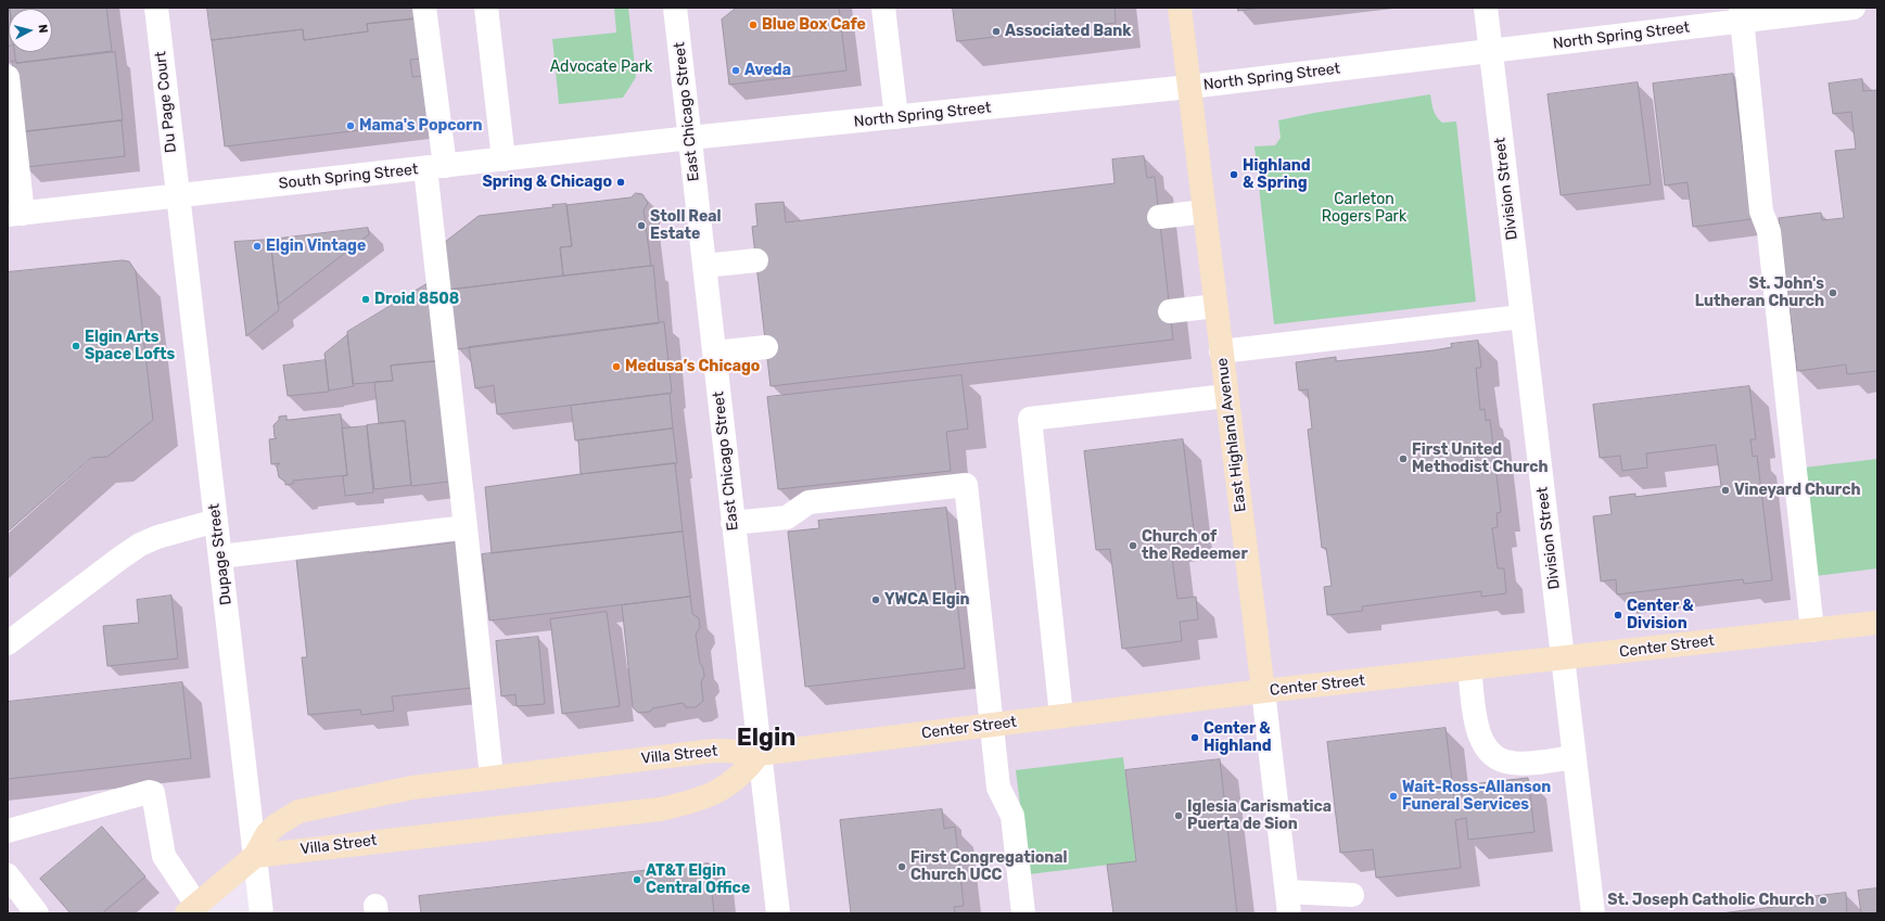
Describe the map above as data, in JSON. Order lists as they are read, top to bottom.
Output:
{
  "streets": {
    "main road": ["East Highland Avenue", "Center Street", "Villa Street"],
    "street": [
      "North Spring Street",
      "Du Page Court",
      "East Chicago Street",
      "South Spring Street",
      "Division Street",
      "Dupage Street"
    ]
  },
  "crossings": [
    ["North Spring Street", "East Chicago Street"],
    ["North Spring Street", "South Spring Street"],
    ["North Spring Street", "Division Street"],
    ["North Spring Street", "East Highland Avenue"],
    ["Du Page Court", "South Spring Street"],
    ["Du Page Court", "Dupage Street"],
    ["East Chicago Street", "South Spring Street"],
    ["East Chicago Street", "Center Street"],
    ["East Chicago Street", "Villa Street"],
    ["South Spring Street", "Dupage Street"],
    ["Division Street", "Center Street"],
    ["East Highland Avenue", "Center Street"],
    ["Dupage Street", "Villa Street"],
    ["Center Street", "Villa Street"]
  ],
  "districts": ["Elgin"],
  "parks": ["Advocate Park", "Carleton Rogers Park"],
  "places": [
    "Blue Box Cafe",
    "Associated Bank",
    "Aveda",
    "Mama's Popcorn",
    "Highland & Spring",
    "Spring & Chicago",
    "Stoll Real Estate",
    "Elgin Vintage",
    "St. John's Lutheran Church",
    "Droid 8508",
    "Elgin Arts Space Lofts",
    "Medusa’s Chicago",
    "First United Methodist Church",
    "Vineyard Church",
    "Church of the Redeemer",
    "YWCA Elgin",
    "Center & Division",
    "Center & Highland",
    "Wait-Ross-Allanson Funeral Services",
    "Iglesia Carismatica Puerta de Sion",
    "First Congregational Church UCC",
    "AT&T Elgin Central Office",
    "St. Joseph Catholic Church"
  ],
  "north": "right"
}
